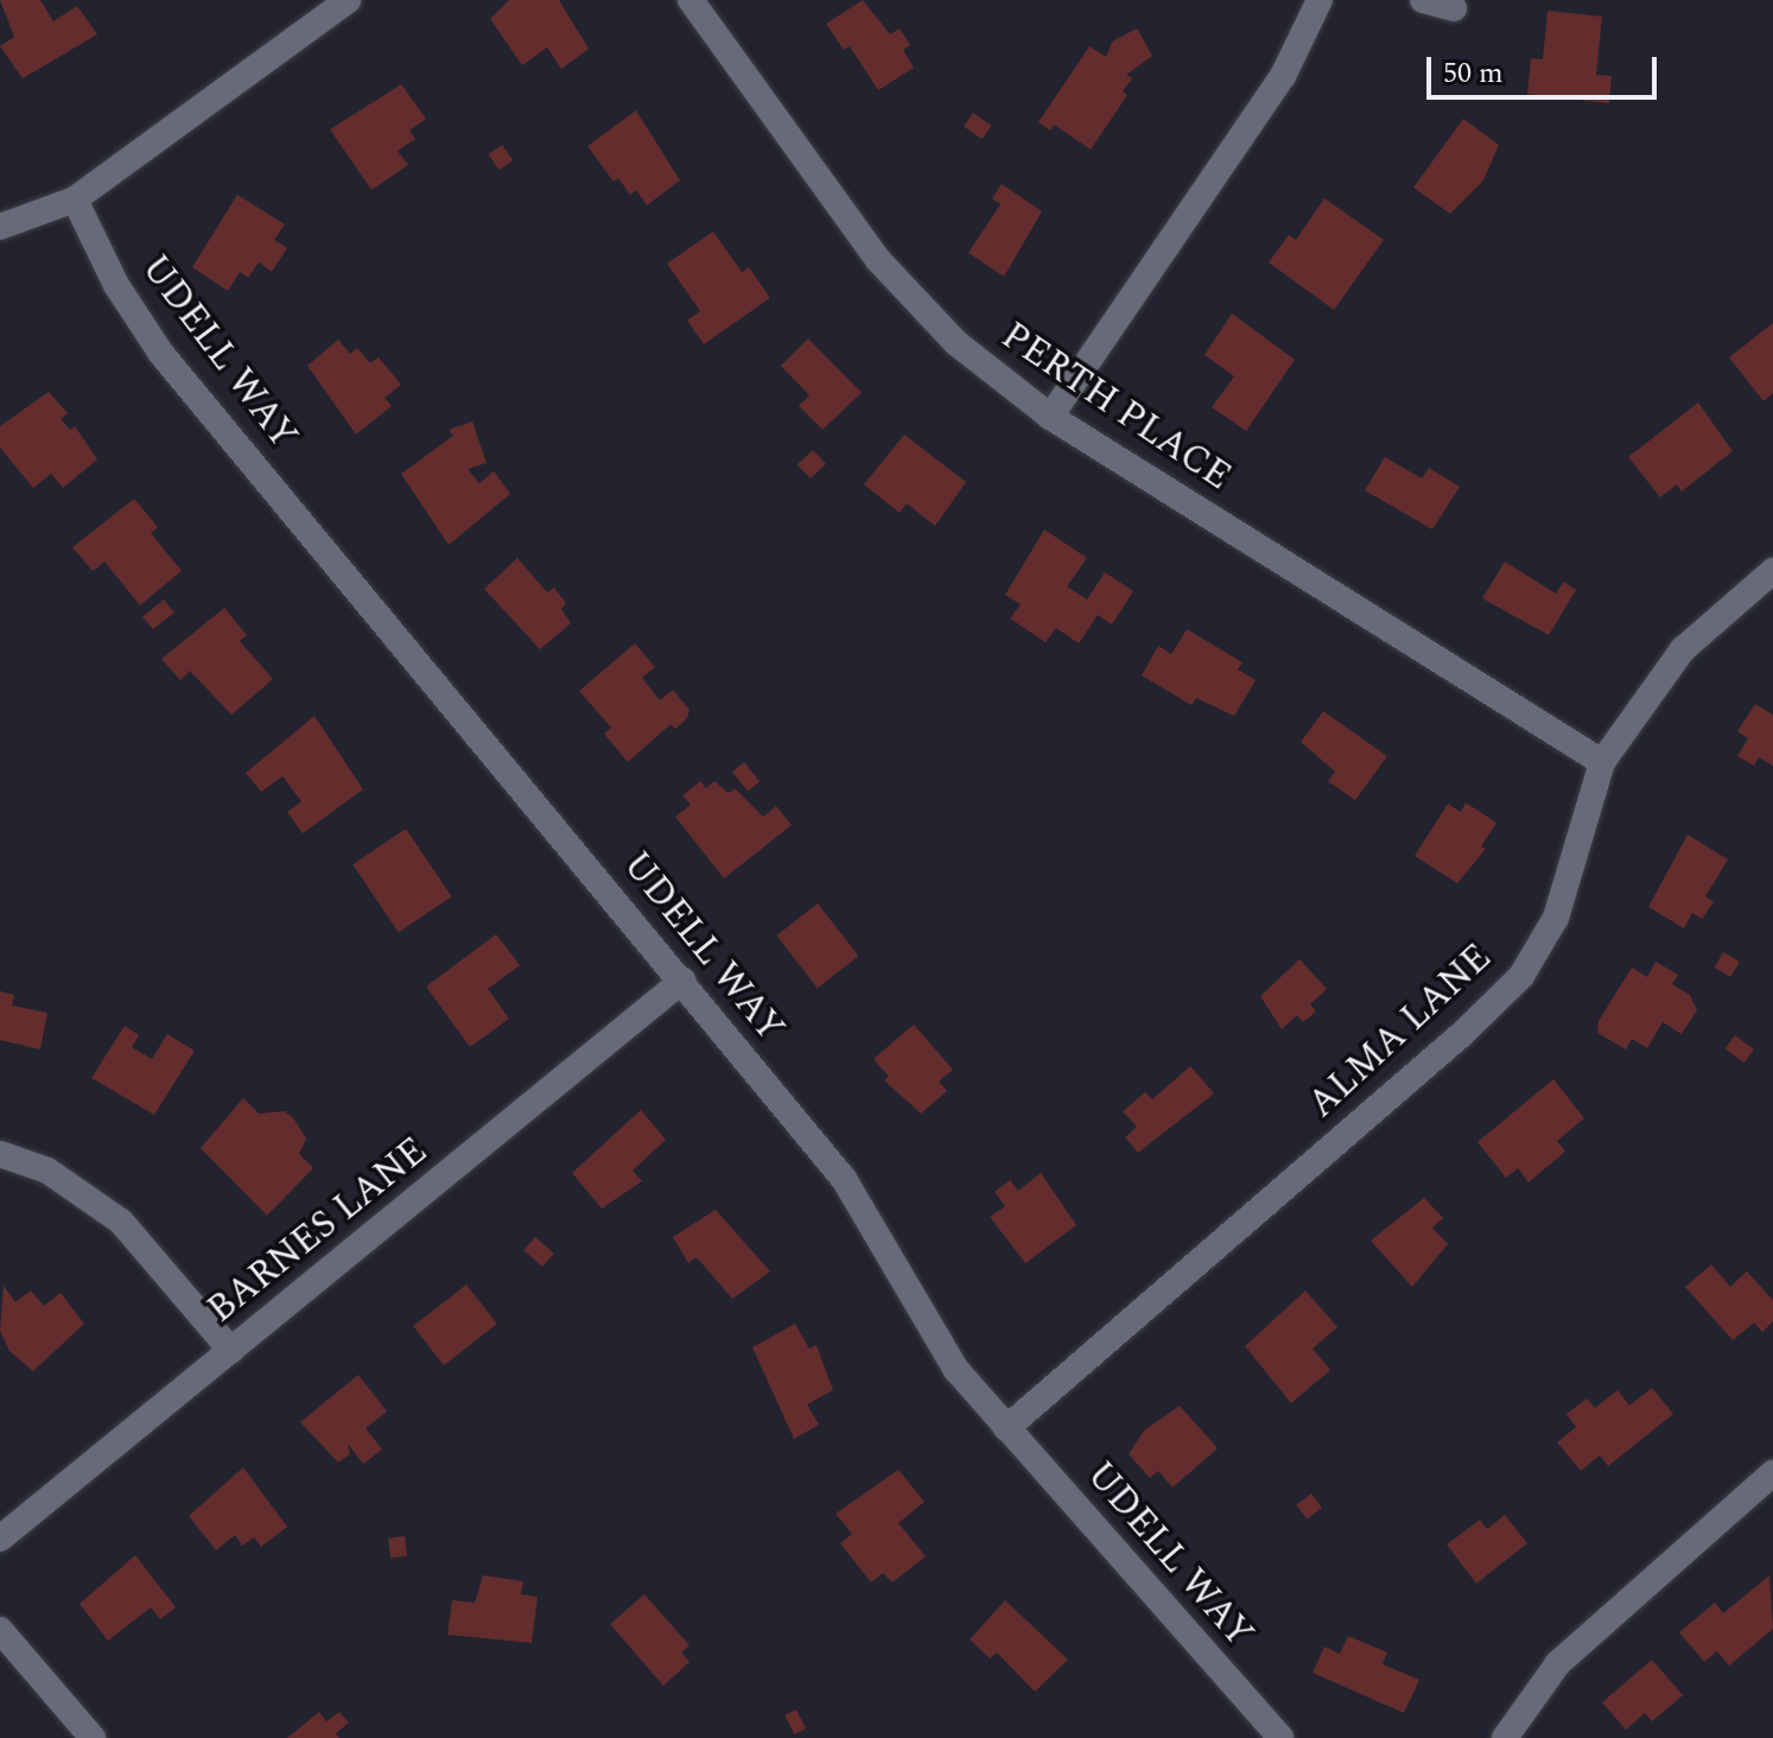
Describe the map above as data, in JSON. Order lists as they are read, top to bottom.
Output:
{
  "streets": {
    "street": [
      "UDELL WAY",
      "PERTH PLACE",
      "ALMA LANE",
      "BARNES LANE"
    ]
  },
  "crossings": [
    ["UDELL WAY", "ALMA LANE"],
    ["UDELL WAY", "BARNES LANE"],
    ["PERTH PLACE", "ALMA LANE"]
  ],
  "scale_bar": "50 m"
}
